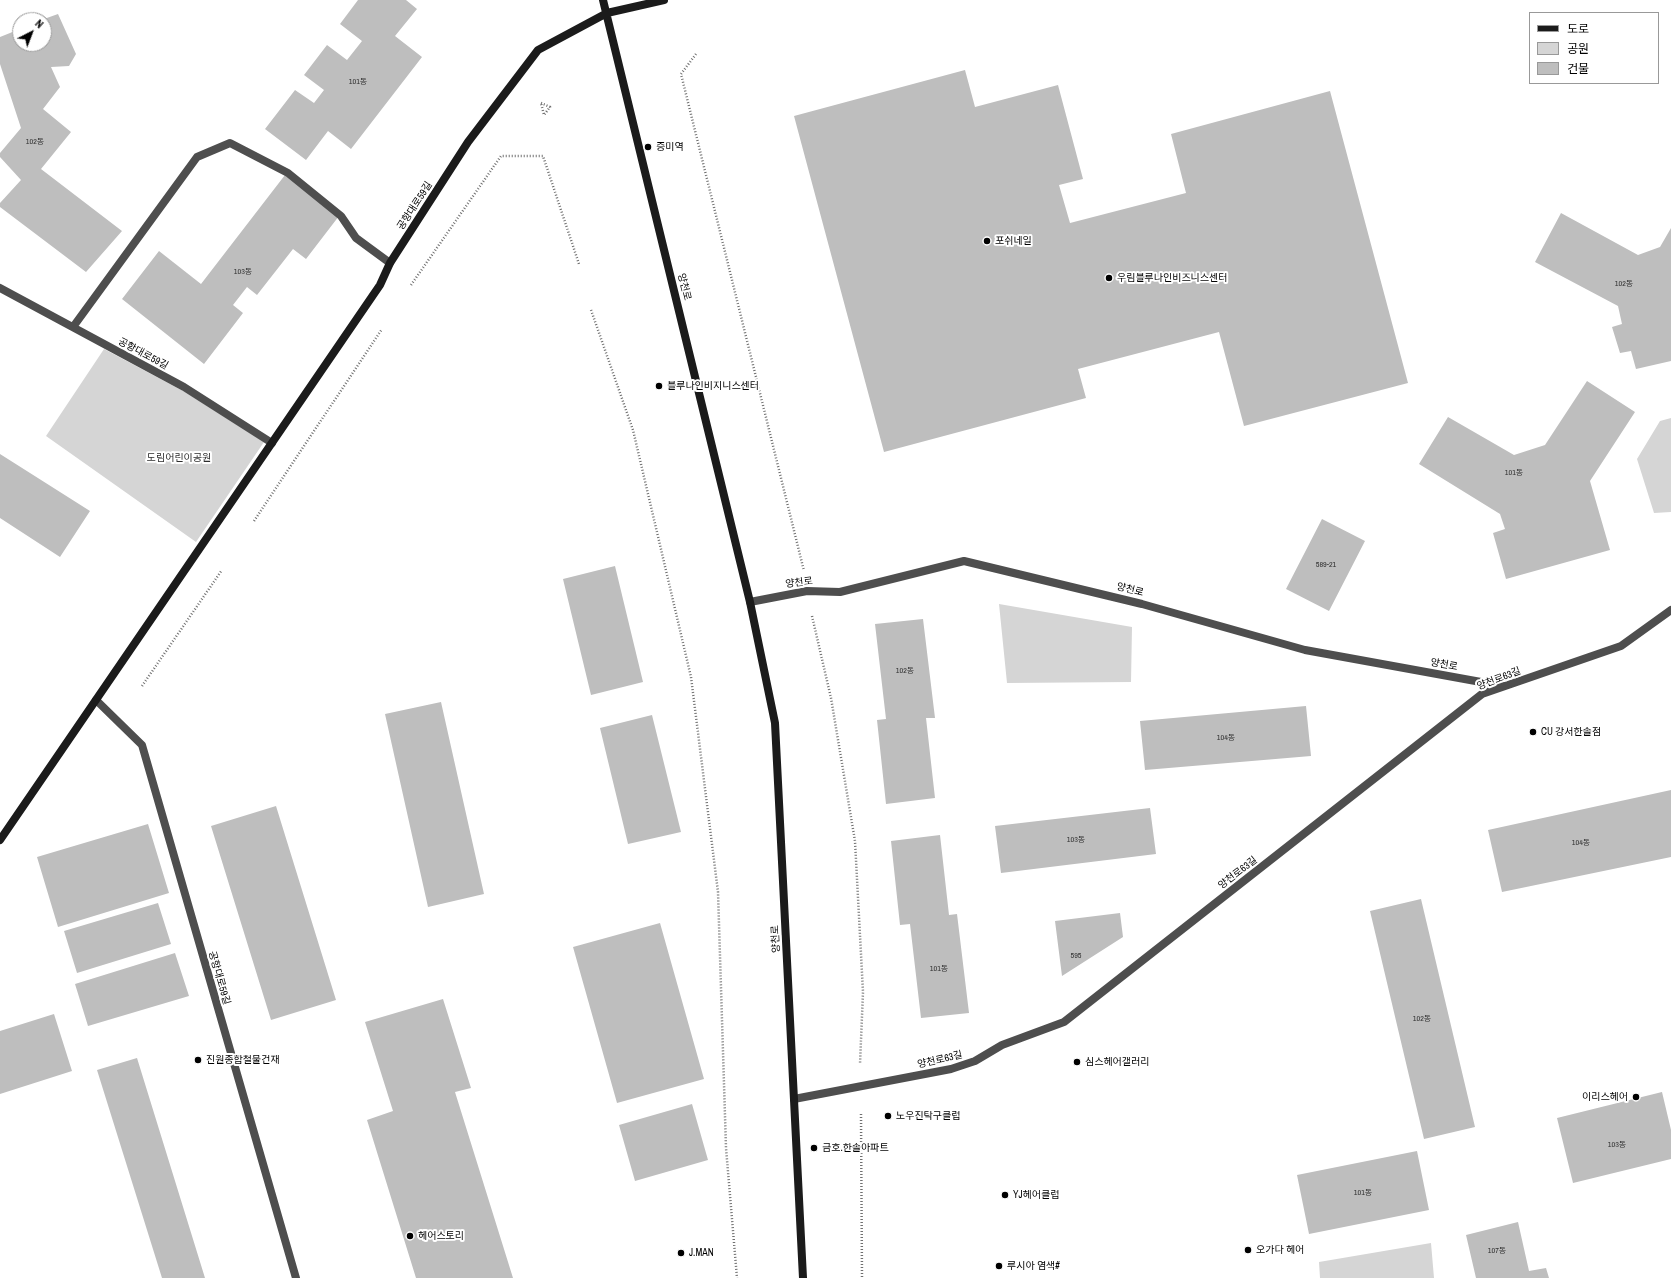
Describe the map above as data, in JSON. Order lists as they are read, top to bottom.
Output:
{
  "streets": {
    "main road": ["공항대로59길", "양천로"],
    "street": ["양천로63길"]
  },
  "crossings": [
    ["공항대로59길", "양천로"],
    ["양천로", "양천로63길"]
  ],
  "parks": ["도림어린이공원"],
  "places": [
    "증미역",
    "포쉬네일",
    "우림블루나인비즈니스센터",
    "블루나인비지니스센터",
    "CU 강서한솔점",
    "진원종합철물건재",
    "심스헤어갤러리",
    "이리스헤어",
    "노우진탁구클럽",
    "금호.한솔아파트",
    "YJ헤어클럽",
    "헤어스토리",
    "오가다 헤어",
    "J.MAN",
    "루시아 염색#"
  ],
  "house_numbers": [
    "101동",
    "102동",
    "103동",
    "102동",
    "101동",
    "589-21",
    "102동",
    "104동",
    "103동",
    "104동",
    "595",
    "101동",
    "102동",
    "103동",
    "101동",
    "107동"
  ],
  "legend": ["도로", "공원", "건물"],
  "north": "top right"
}
